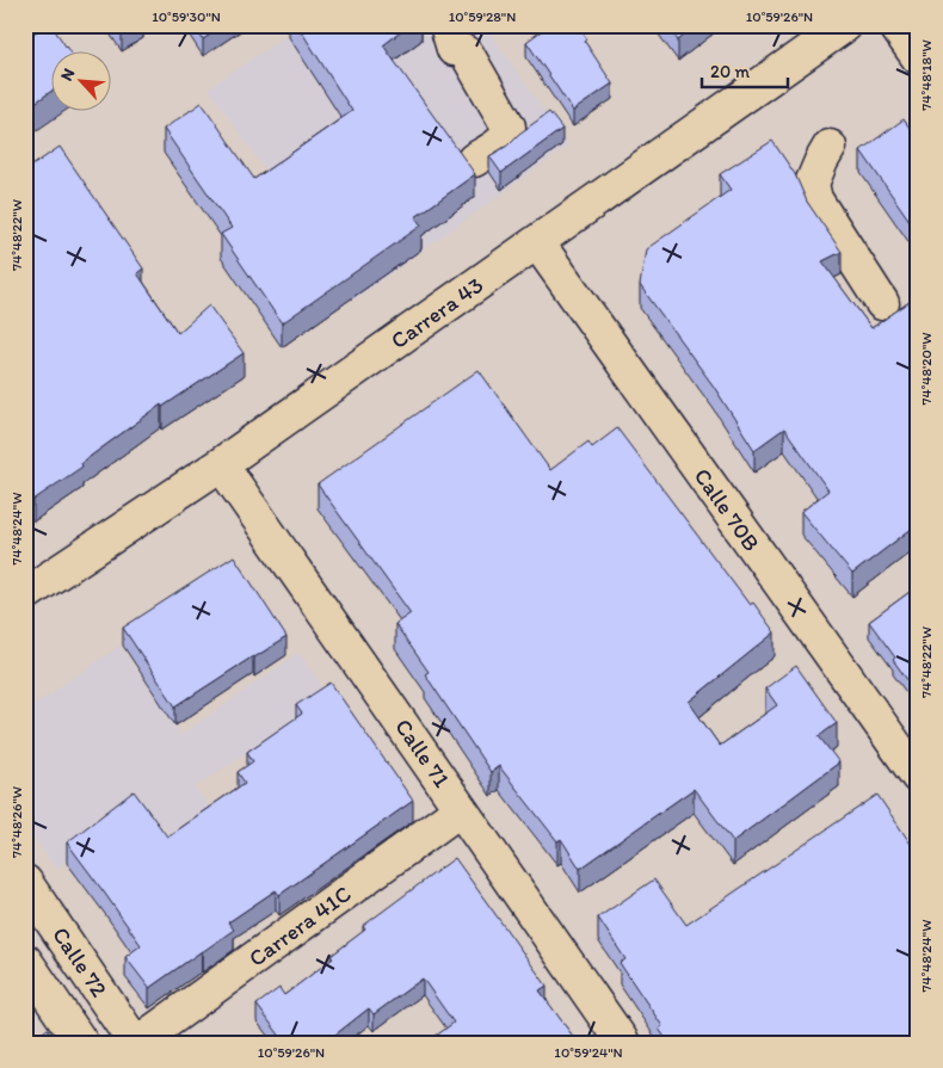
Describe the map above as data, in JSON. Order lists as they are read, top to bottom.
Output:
{
  "streets": {
    "street": [
      "Carrera 43",
      "Calle 70B",
      "Calle 71",
      "Carrera 41C",
      "Calle 72"
    ]
  },
  "crossings": [
    ["Carrera 43", "Calle 70B"],
    ["Carrera 43", "Calle 71"],
    ["Calle 71", "Carrera 41C"],
    ["Carrera 41C", "Calle 72"]
  ],
  "scale_bar": "20 m",
  "north": "top left",
  "coordinates": [
    "10°59'30\"N",
    "10°59'28\"N",
    "10°59'26\"N",
    "74°48'18\"W",
    "74°48'22\"W",
    "74°48'20\"W",
    "74°48'24\"W",
    "74°48'26\"W",
    "10°59'24\"N"
  ]
}
